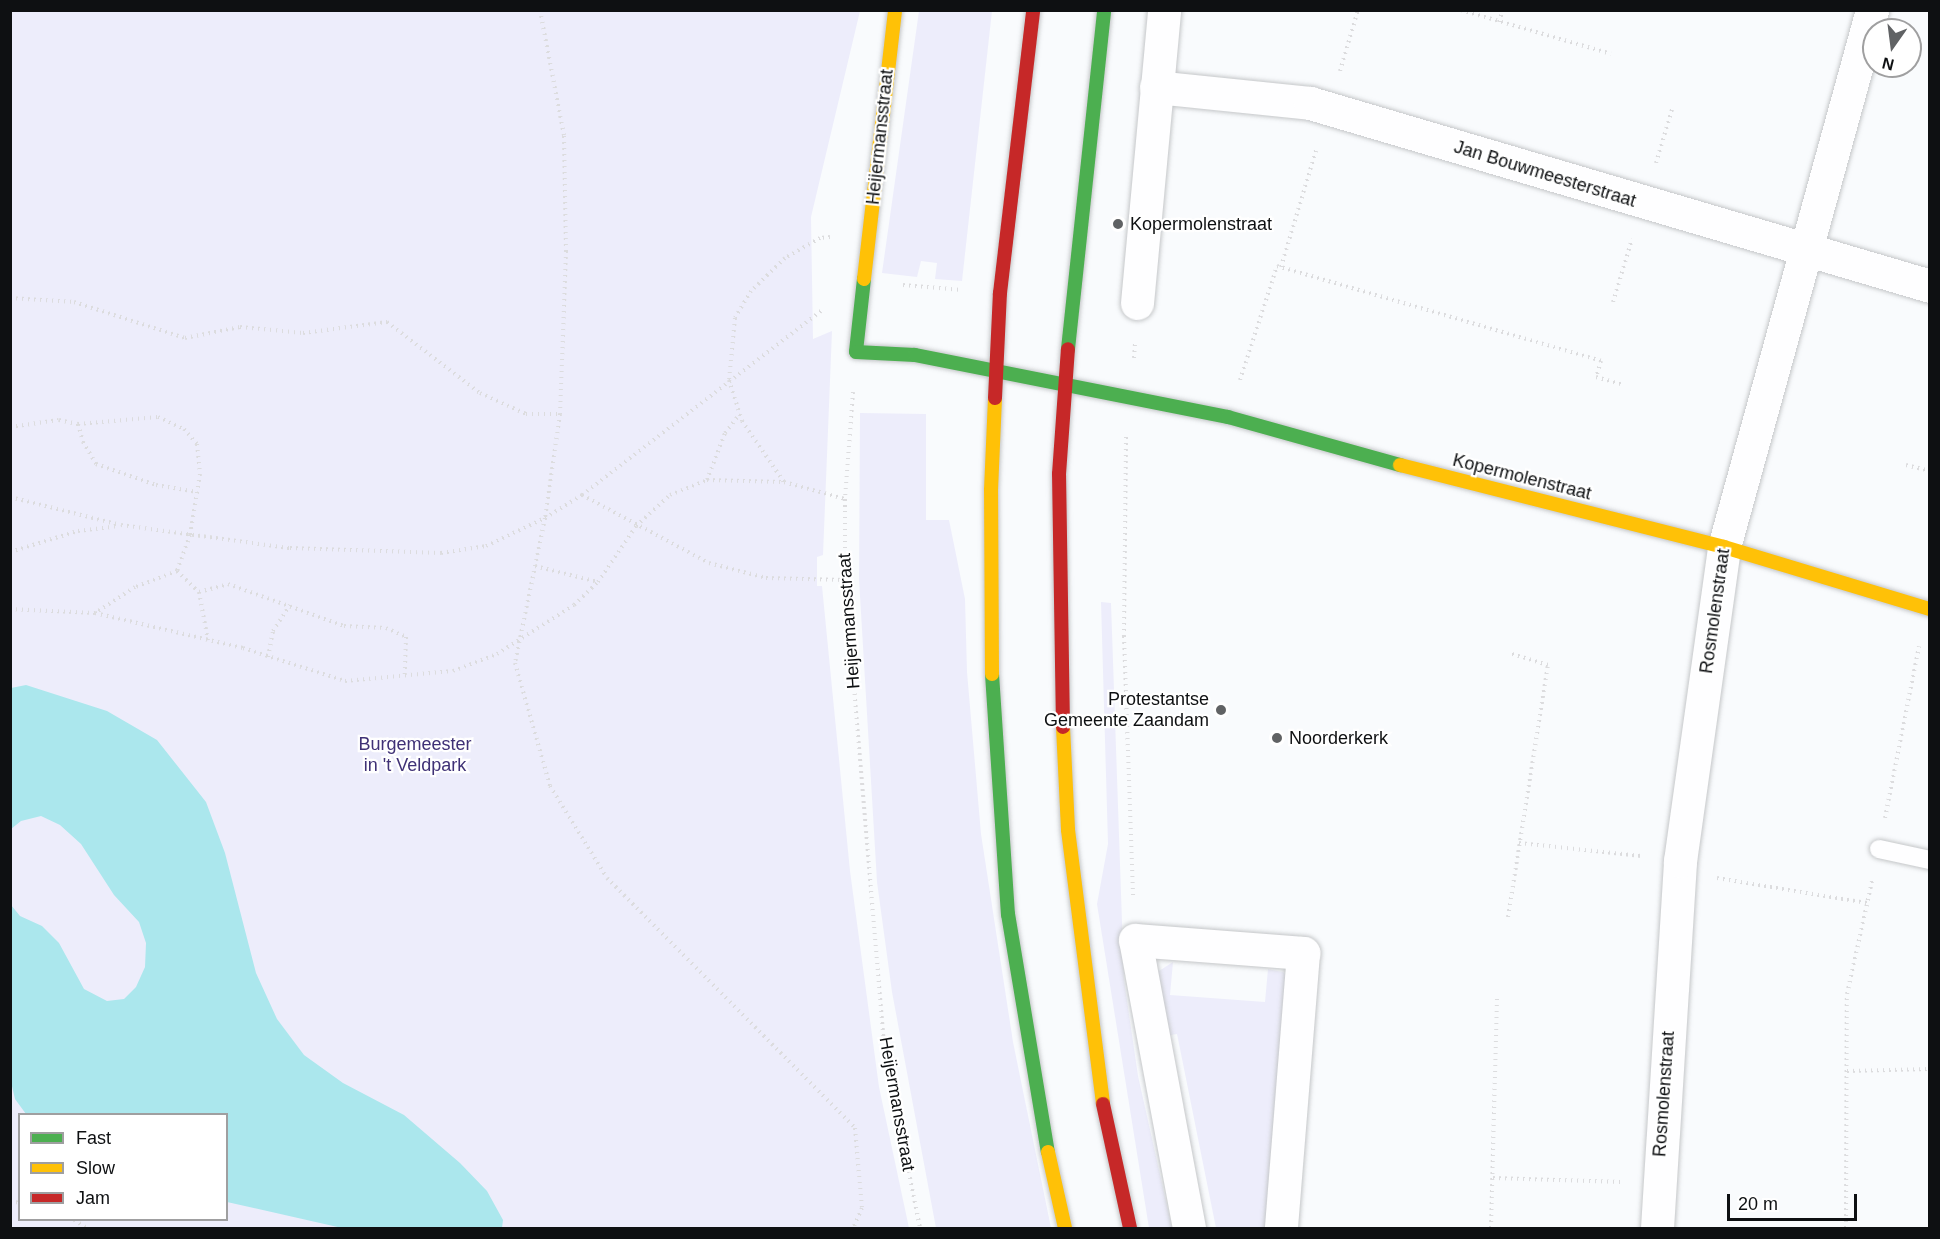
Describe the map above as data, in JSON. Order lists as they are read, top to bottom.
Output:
{
  "streets": {
    "main road": ["Heijermansstraat", "Kopermolenstraat"],
    "street": ["Jan Bouwmeesterstraat", "Rosmolenstraat"]
  },
  "crossings": [
    ["Heijermansstraat", "Kopermolenstraat"],
    ["Jan Bouwmeesterstraat", "Rosmolenstraat"],
    ["Kopermolenstraat", "Rosmolenstraat"]
  ],
  "parks": ["Burgemeester in 't Veldpark"],
  "places": ["Kopermolenstraat", "Protestantse Gemeente Zaandam", "Noorderkerk"],
  "legend": ["Fast", "Slow", "Jam"],
  "scale_bar": "20 m",
  "north": "bottom"
}
